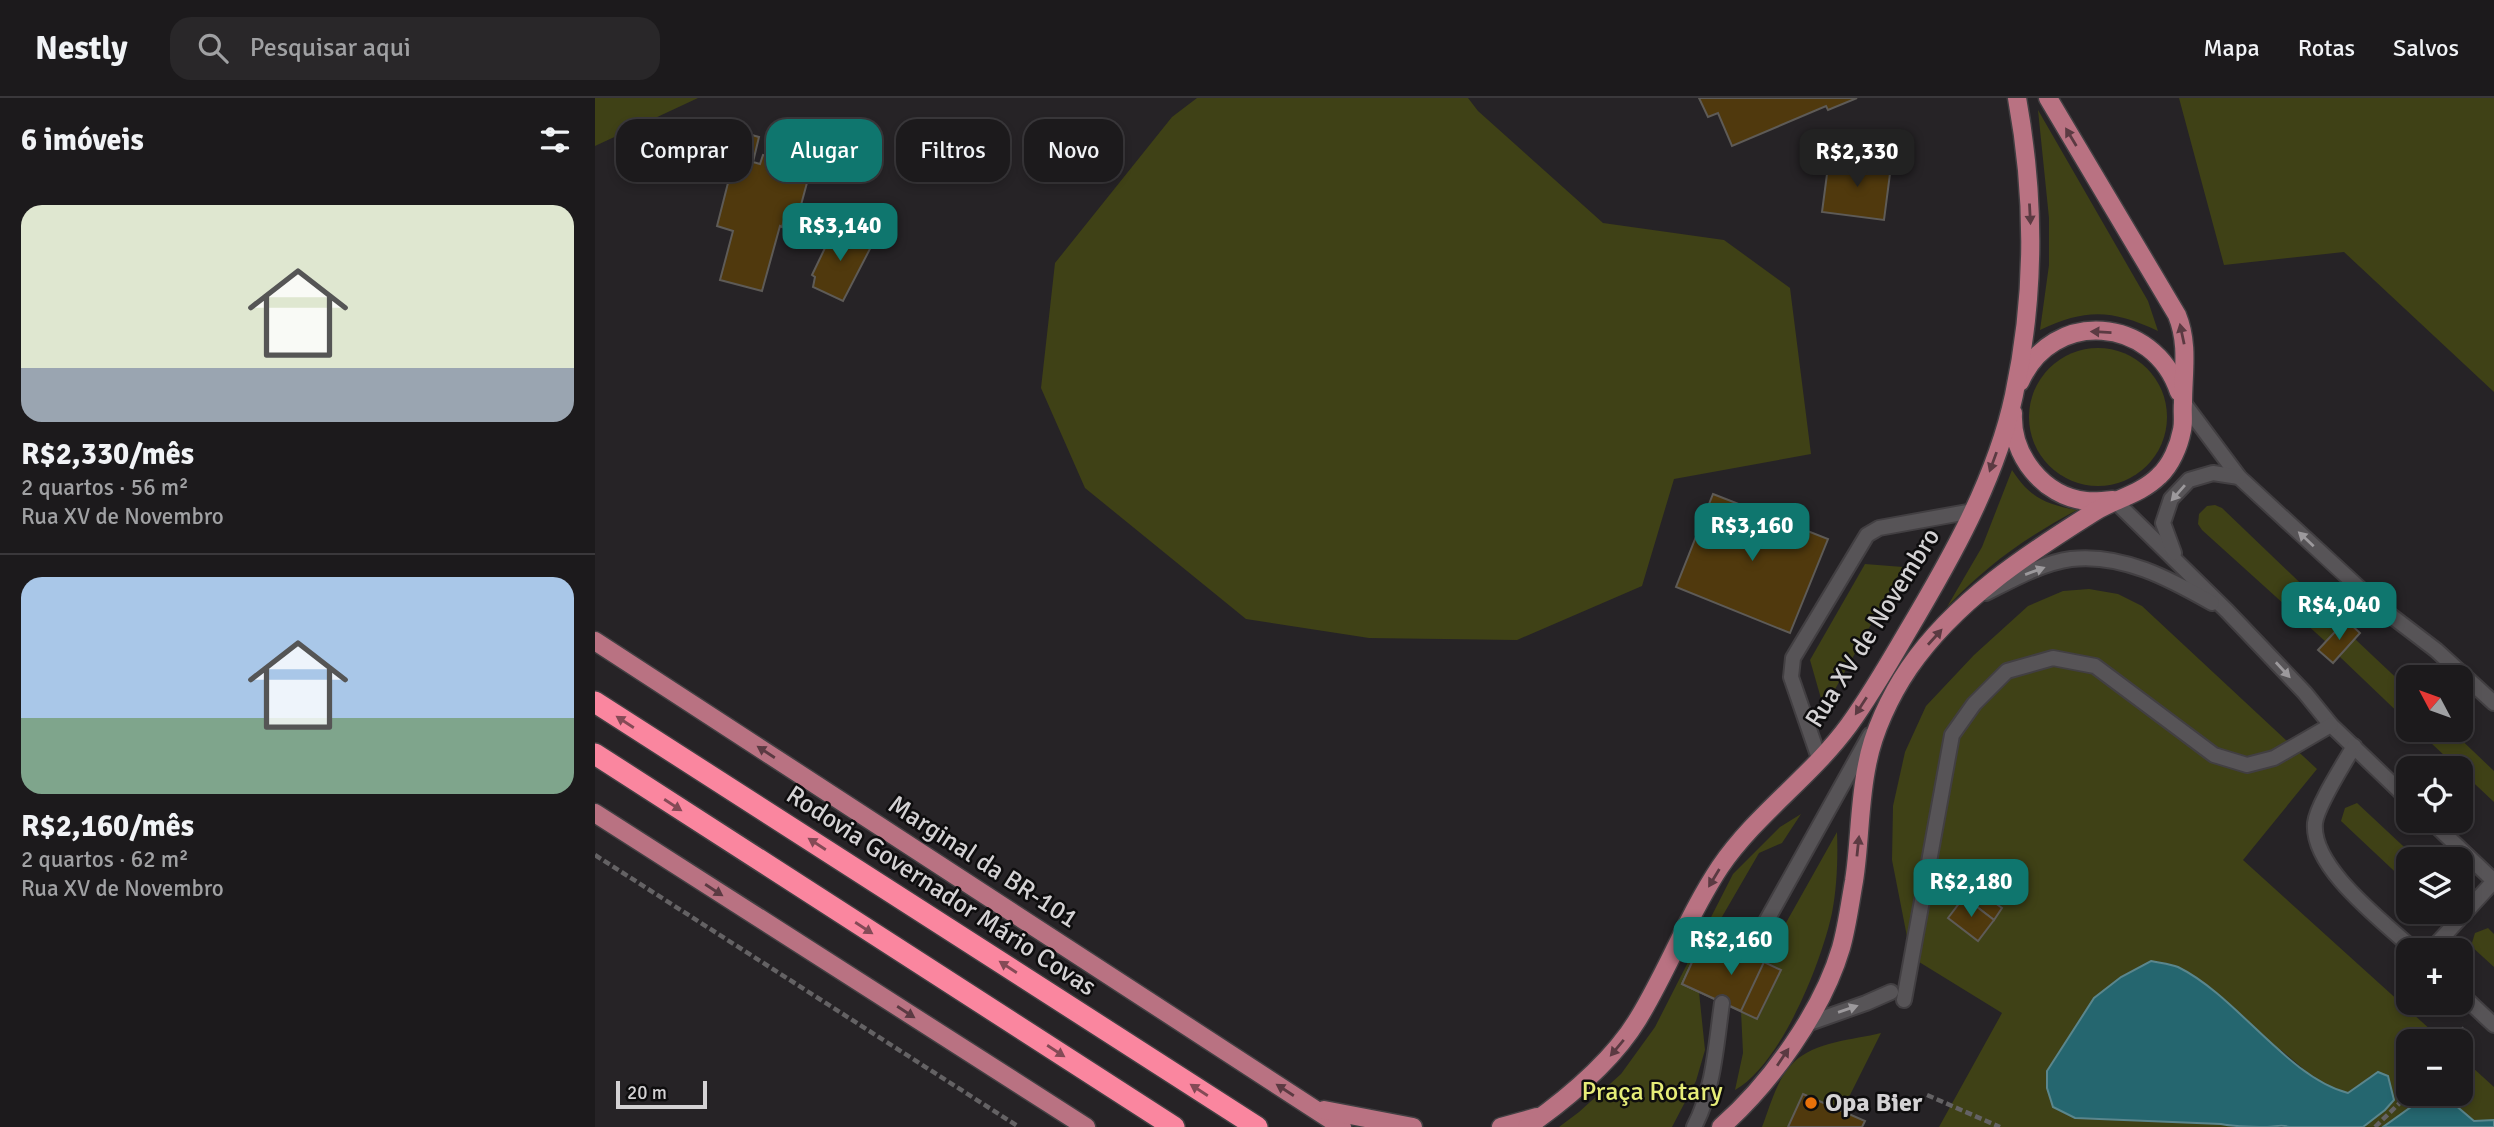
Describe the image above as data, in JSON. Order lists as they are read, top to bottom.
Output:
{
  "streets": {
    "highway": ["Rodovia Governador Mário Covas"],
    "main road": ["Rua XV de Novembro", "Marginal da BR-101"]
  },
  "parks": ["Praça Rotary"],
  "places": ["Opa Bier"],
  "scale_bar": "20 m",
  "north": "top left",
  "page": {
    "header": "Nestly",
    "search": "Pesquisar aqui",
    "nav": ["Mapa", "Rotas", "Salvos"],
    "heading": "6 imóveis",
    "chip": [
      "Comprar",
      "Alugar",
      "Filtros",
      "Novo"
    ],
    "price": [
      "R$2,330",
      "R$3,140",
      "R$3,160",
      "R$4,040",
      "R$2,180",
      "R$2,160"
    ],
    "list": [
      {
        "name": "R$2,330/mês",
        "note": "2 quartos · 56 m² · Rua XV de Novembro"
      },
      {
        "name": "R$2,160/mês",
        "note": "2 quartos · 62 m² · Rua XV de Novembro"
      }
    ],
    "map_buttons": ["+", "−"],
    "scale": "20 m"
  }
}
